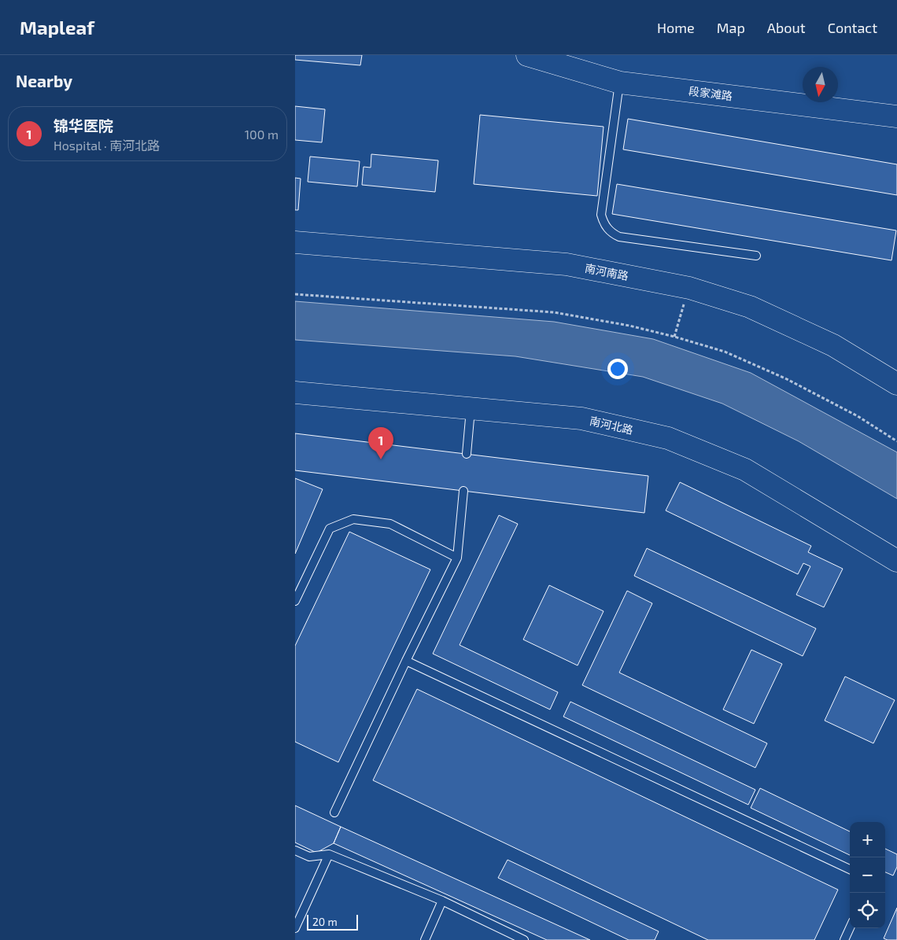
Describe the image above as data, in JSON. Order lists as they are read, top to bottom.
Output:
{
  "streets": {
    "street": ["段家滩路", "南河南路", "南河北路"]
  },
  "scale_bar": "20 m",
  "north": "bottom",
  "page": {
    "header": "Mapleaf",
    "nav": [
      "Home",
      "Map",
      "About",
      "Contact"
    ],
    "heading": "Nearby",
    "list": [
      {
        "mark": "1",
        "name": "锦华医院",
        "note": "Hospital · 南河北路",
        "value": "100 m"
      }
    ],
    "pins": "1",
    "map_buttons": ["+", "−"],
    "scale": "20 m"
  }
}
